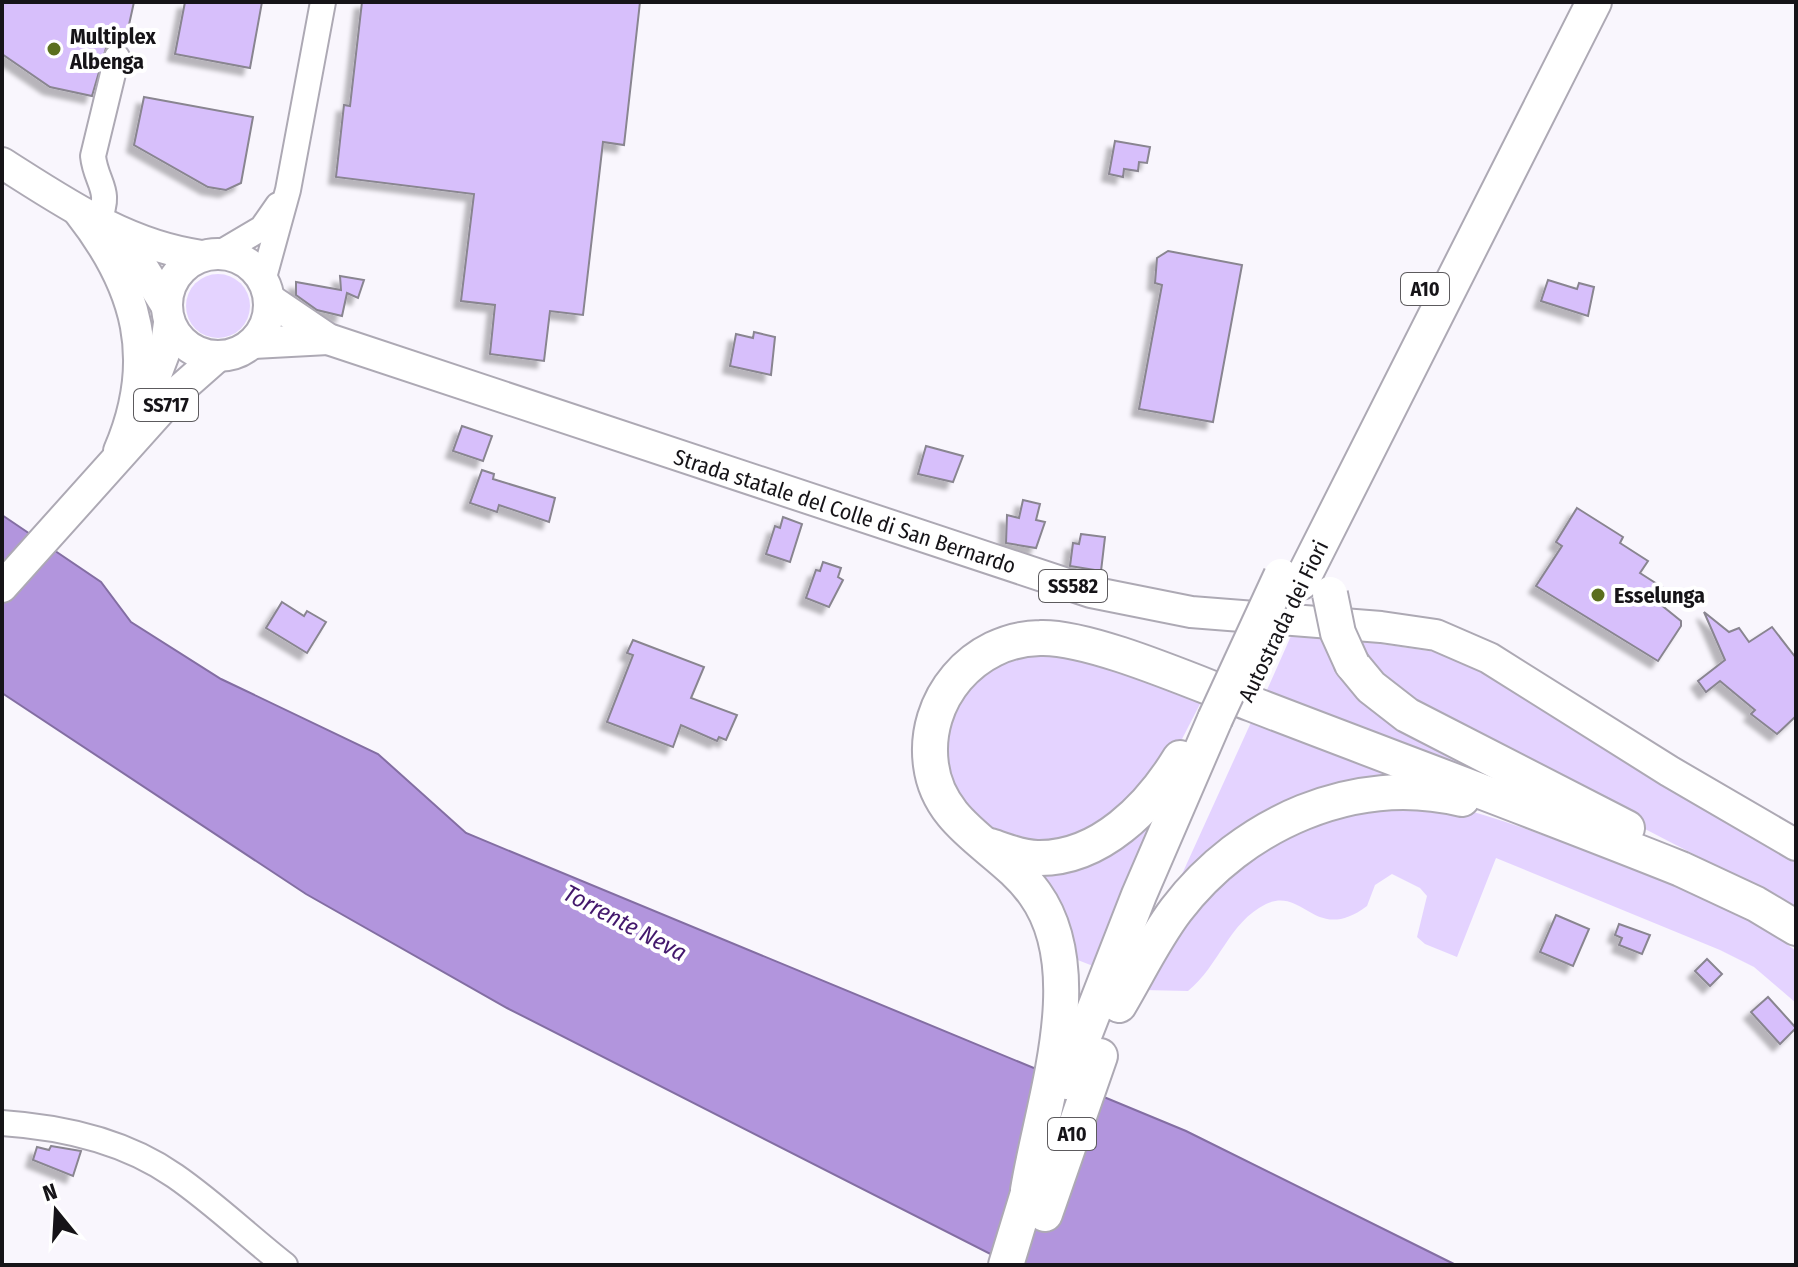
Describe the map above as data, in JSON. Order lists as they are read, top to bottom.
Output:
{
  "streets": {
    "highway": ["A10", "Autostrada dei Fiori"],
    "main road": ["SS717", "Strada statale del Colle di San Bernardo", "SS582"]
  },
  "crossings": [
    ["SS717", "Strada statale del Colle di San Bernardo"]
  ],
  "water": ["Torrente Neva"],
  "places": ["Multiplex Albenga", "Esselunga"],
  "north": "top"
}
